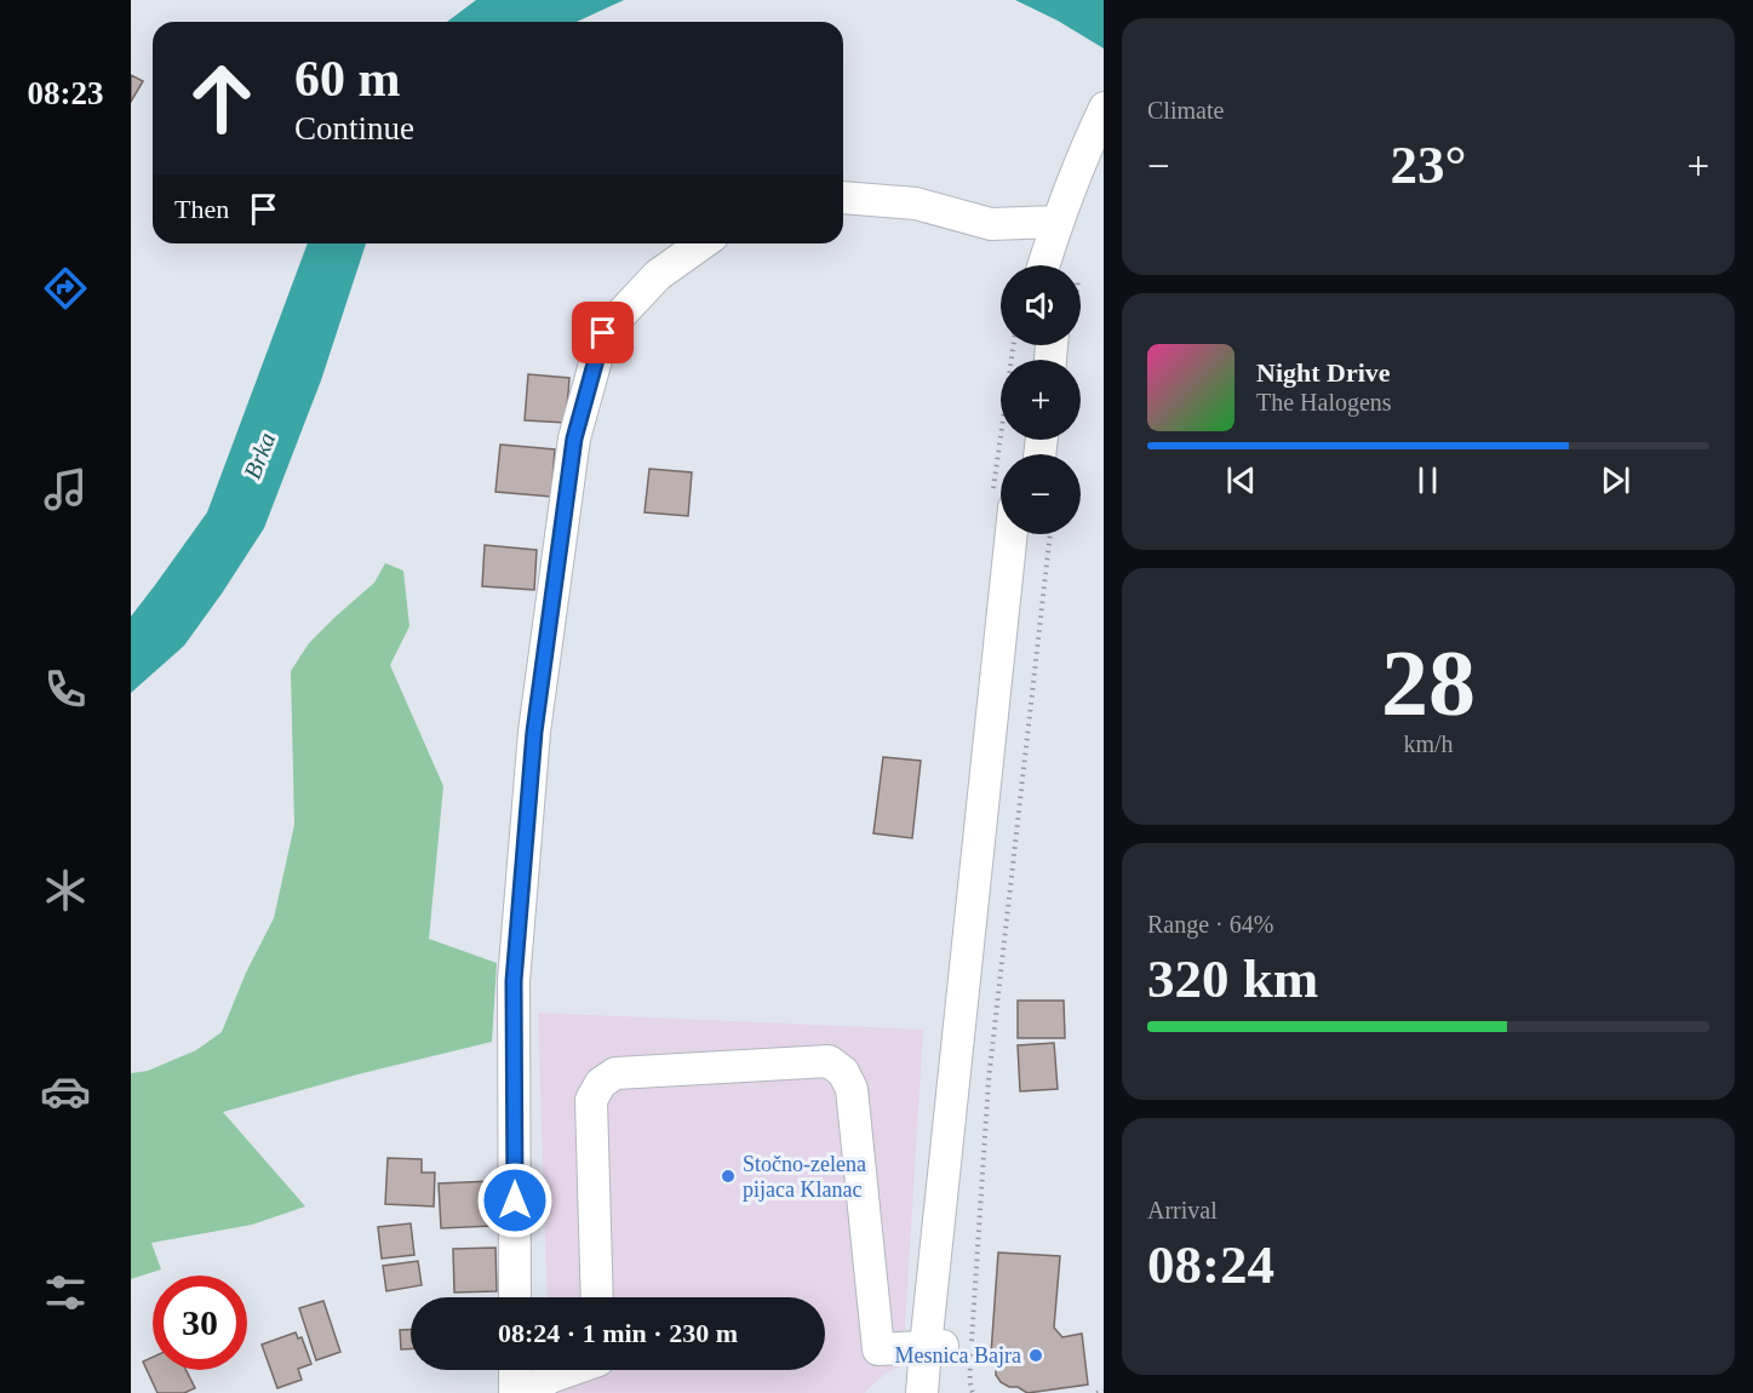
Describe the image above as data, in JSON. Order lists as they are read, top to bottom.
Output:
{
  "water": ["Brka"],
  "places": ["Stočno-zelena pijaca Klanac", "Mesnica Bajra"],
  "page": {
    "tabs": "08:23",
    "tile": [
      "Climate",
      ["28", "km/h"],
      ["Range · 64%", "320 km"],
      ["Arrival", "08:24"]
    ],
    "turn": ["60 m", "Continue"],
    "heat": ["−", "23°", "+"],
    "then": "Then",
    "map_buttons": ["+", "−"],
    "song": ["Night Drive", "The Halogens"],
    "limit": "30",
    "trip": "08:24 · 1 min · 230 m"
  }
}
